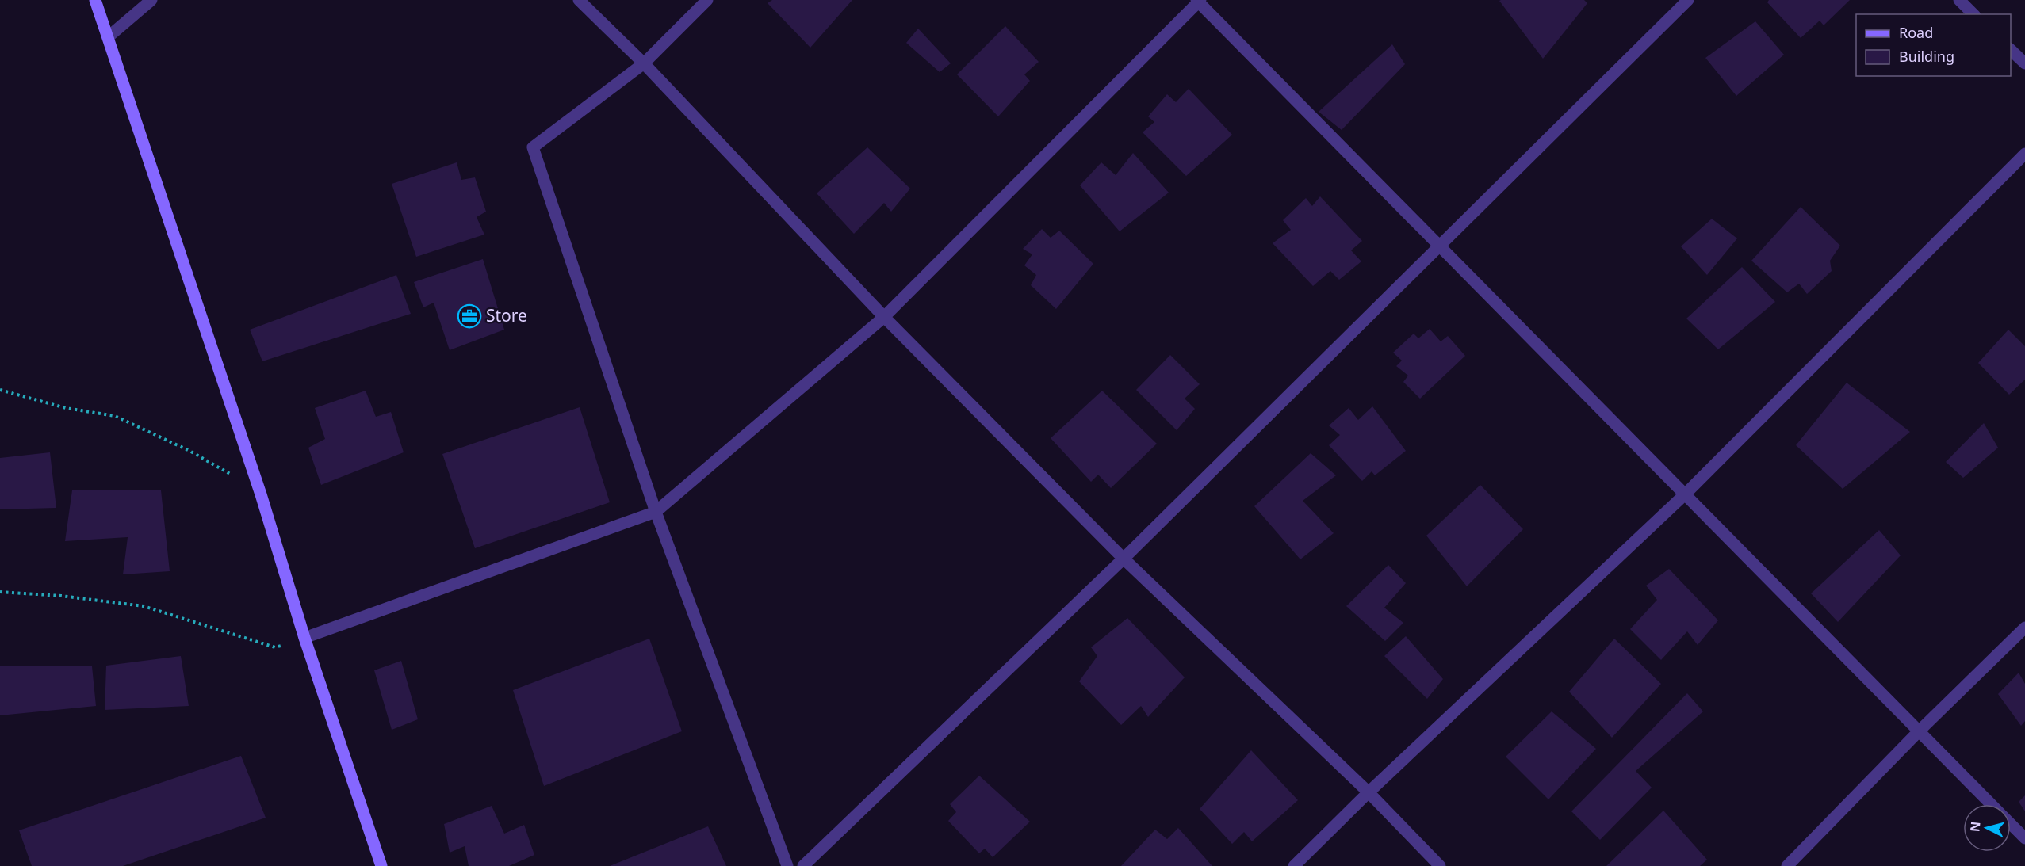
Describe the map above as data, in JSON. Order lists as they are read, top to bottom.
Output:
{
  "places": {
    "office": ["Store"]
  },
  "legend": ["Road", "Building"],
  "north": "left"
}
